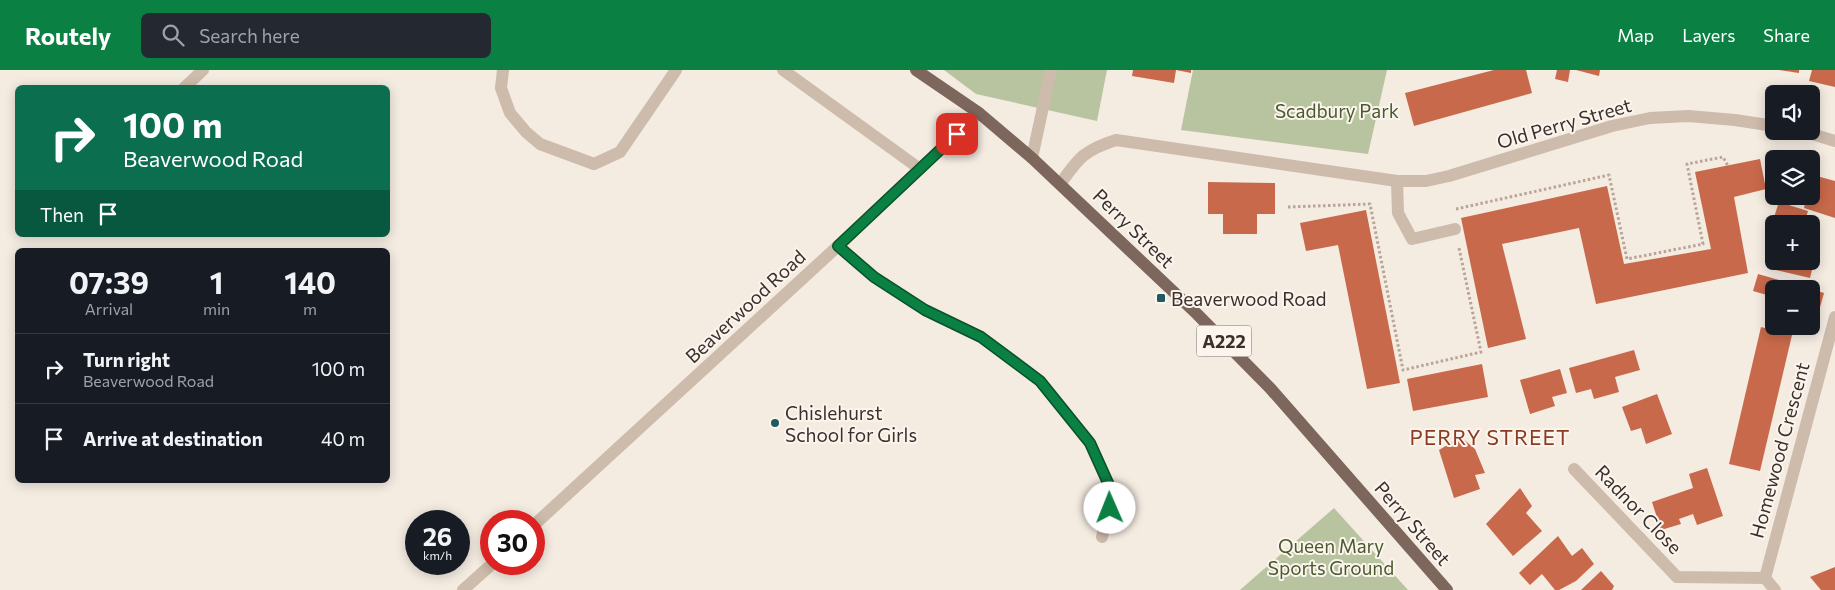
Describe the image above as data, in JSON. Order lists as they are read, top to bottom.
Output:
{
  "streets": {
    "main road": ["Perry Street", "A222"],
    "street": [
      "Old Perry Street",
      "Beaverwood Road",
      "Homewood Crescent",
      "Radnor Close"
    ]
  },
  "crossings": [
    ["Old Perry Street", "Perry Street"],
    ["Perry Street", "Beaverwood Road"],
    ["Homewood Crescent", "Radnor Close"]
  ],
  "districts": ["PERRY STREET"],
  "parks": ["Scadbury Park", "Queen Mary Sports Ground"],
  "places": {
    "transit": ["Beaverwood Road"],
    "other": ["Chislehurst School for Girls"]
  },
  "page": {
    "header": "Routely",
    "search": "Search here",
    "nav": ["Map", "Layers", "Share"],
    "map_buttons": ["+", "−"],
    "turn": ["100 m", "Beaverwood Road"],
    "then": "Then",
    "eta": [
      "07:39",
      "Arrival",
      "1",
      "min",
      "140",
      "m"
    ],
    "list": [
      {
        "name": "Turn right",
        "note": "Beaverwood Road",
        "value": "100 m"
      },
      {
        "name": "Arrive at destination",
        "value": "40 m"
      }
    ],
    "speed": "26 km/h",
    "limit": "30"
  }
}
